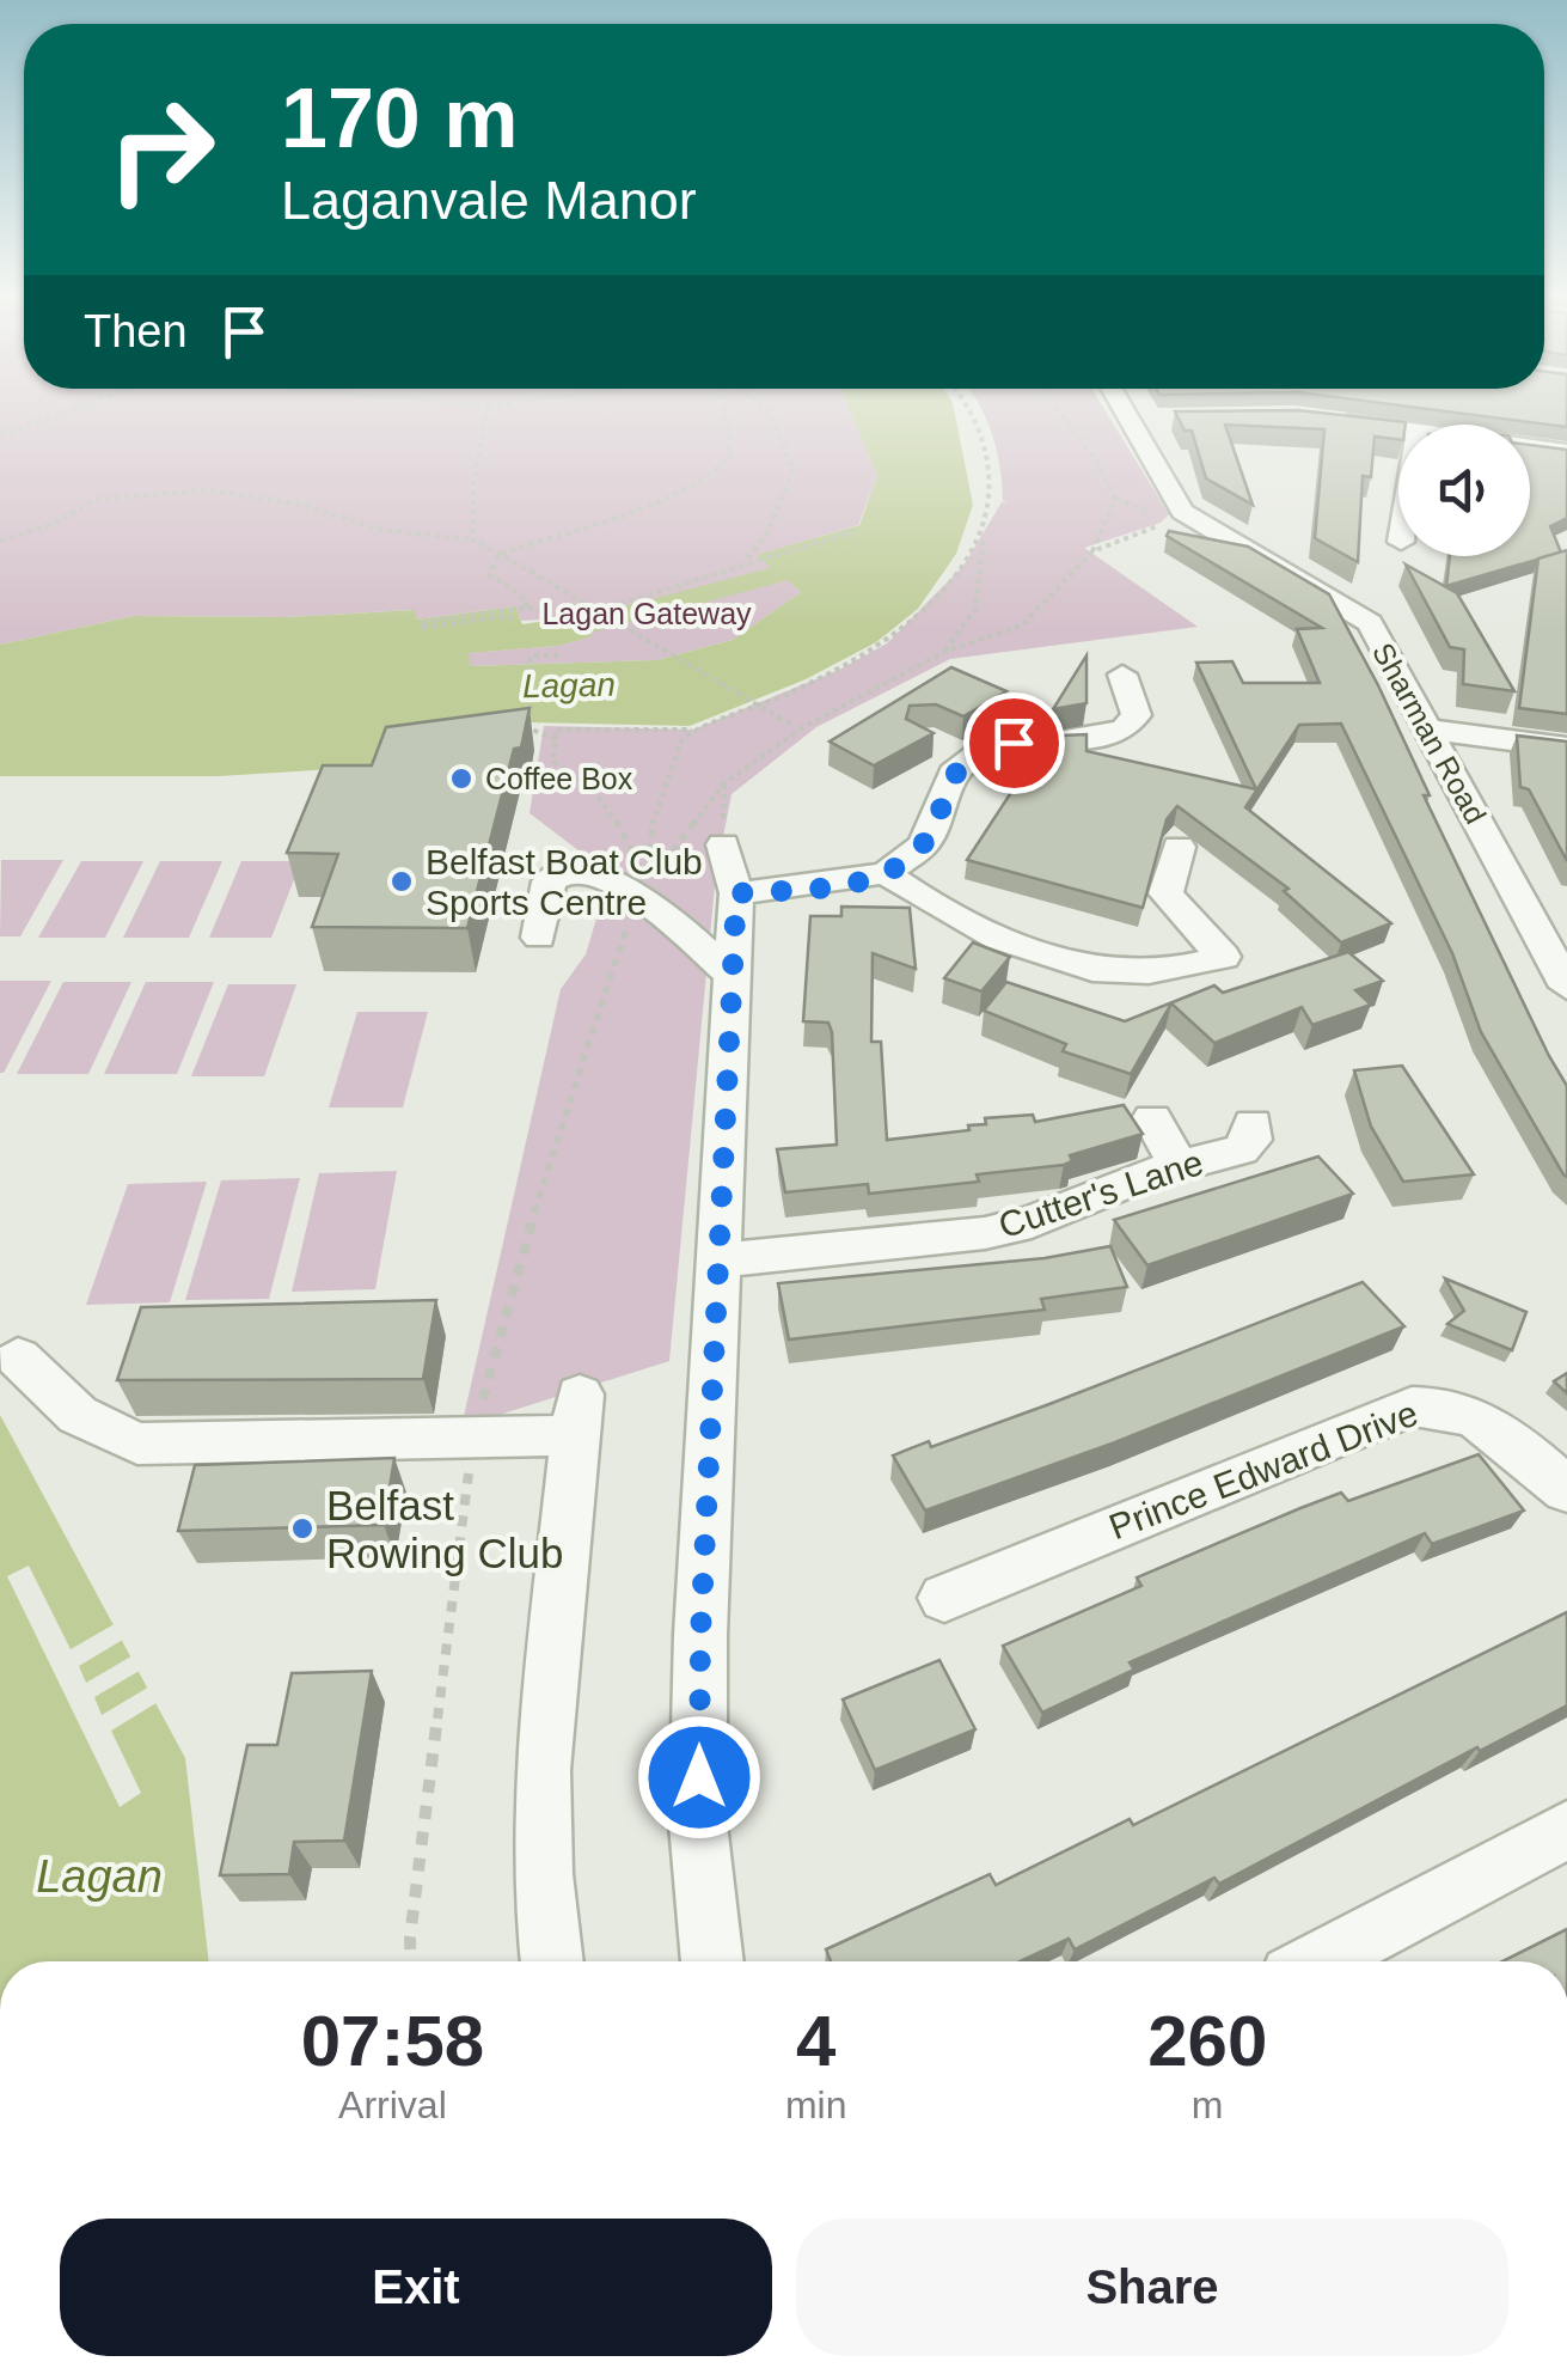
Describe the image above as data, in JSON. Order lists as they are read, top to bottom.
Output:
{
  "streets": {
    "street": ["Sharman Road", "Cutter's Lane", "Prince Edward Drive"]
  },
  "water": ["Lagan"],
  "parks": ["Lagan Gateway"],
  "places": ["Coffee Box", "Belfast Boat Club Sports Centre", "Belfast Rowing Club"],
  "page": {
    "turn": ["170 m", "Laganvale Manor"],
    "then": "Then",
    "eta": [
      "07:58",
      "Arrival",
      "4",
      "min",
      "260",
      "m"
    ],
    "buttons": ["Exit", "Share"]
  }
}
